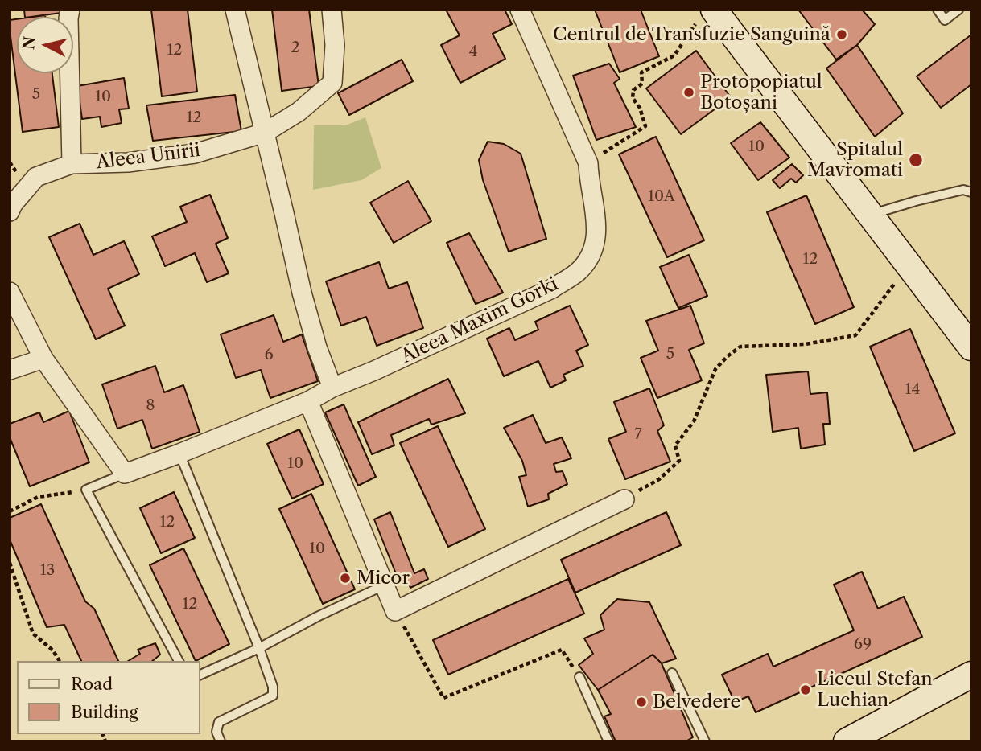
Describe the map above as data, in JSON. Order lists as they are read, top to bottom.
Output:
{
  "streets": {
    "street": ["Aleea Unirii", "Aleea Maxim Gorki"]
  },
  "places": [
    "Centrul de Transfuzie Sanguină",
    "Protopopiatul Botoșani",
    "Spitalul Mavromati",
    "Micor",
    "Liceul Stefan Luchian",
    "Belvedere"
  ],
  "house_numbers": [
    "2",
    "12",
    "4",
    "5",
    "10",
    "12",
    "10",
    "10A",
    "12",
    "5",
    "6",
    "14",
    "8",
    "7",
    "10",
    "12",
    "10",
    "13",
    "12",
    "69"
  ],
  "legend": ["Road", "Building"],
  "north": "left"
}
